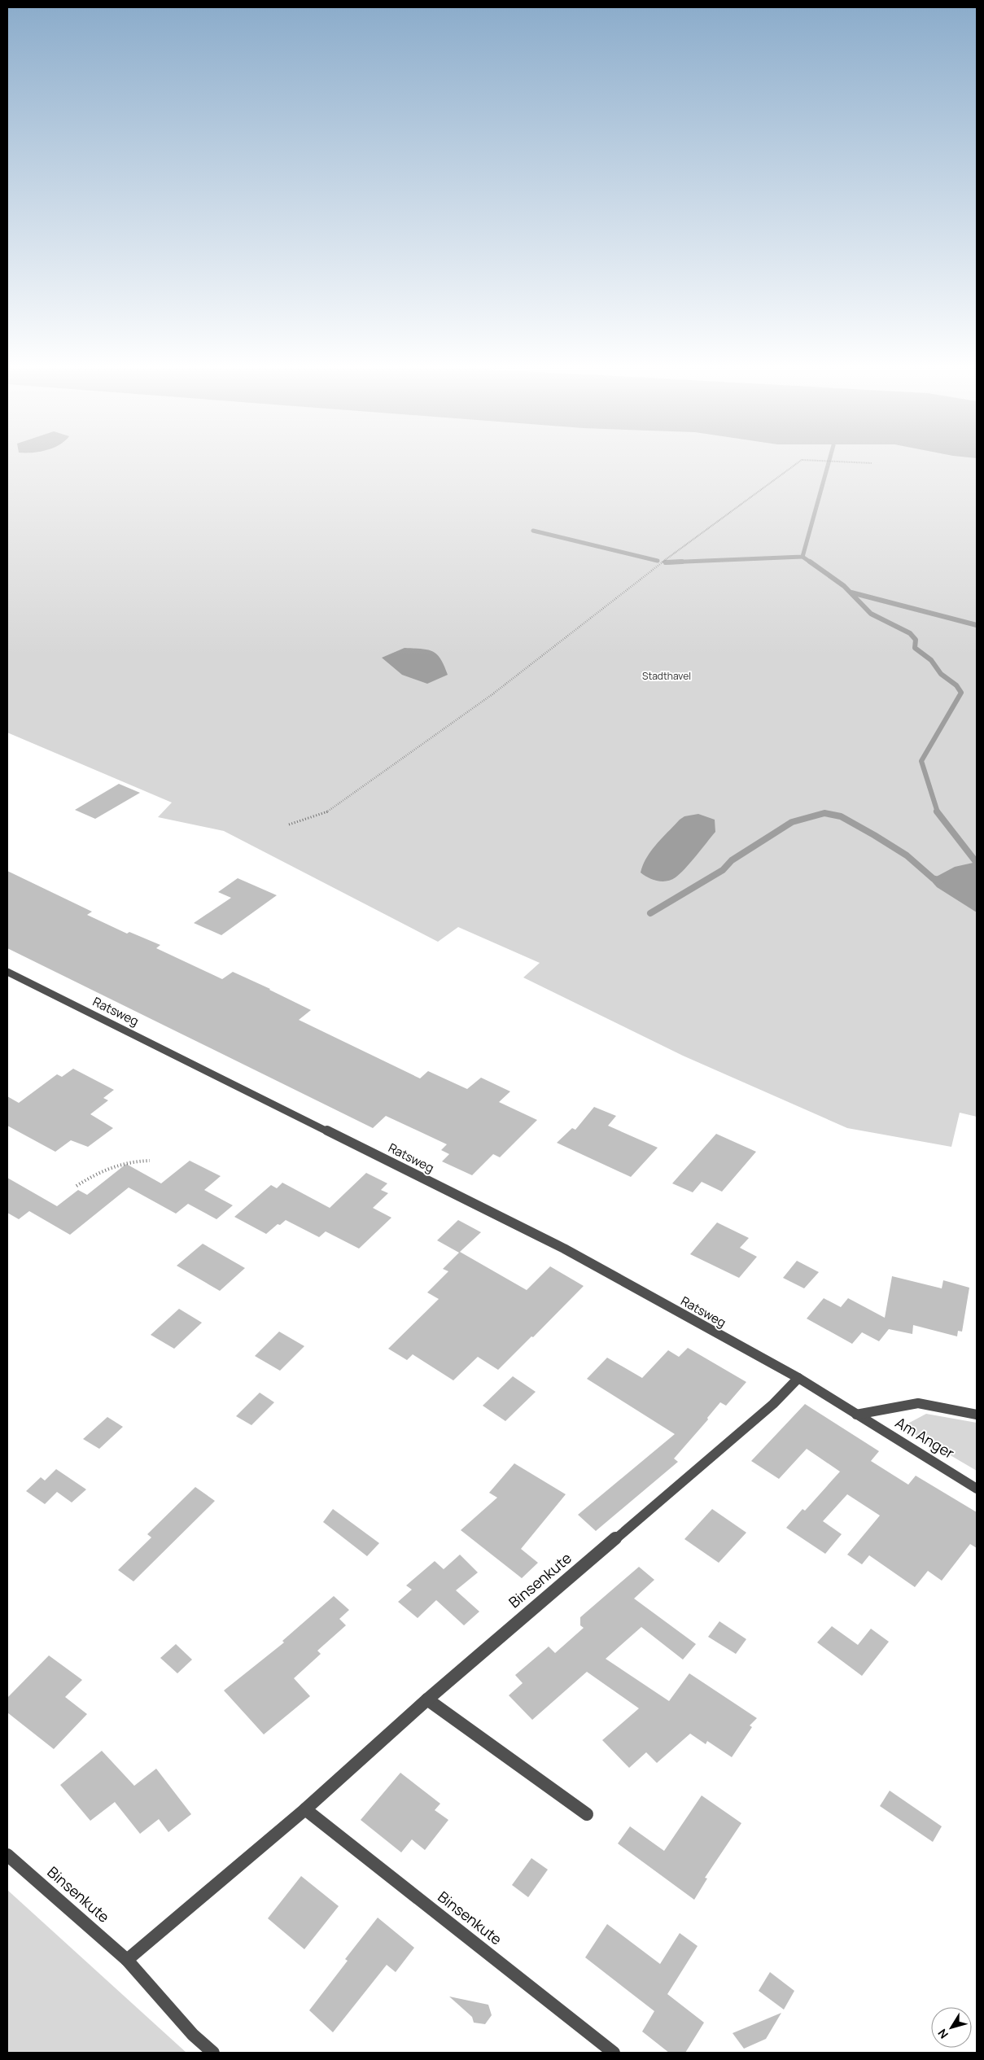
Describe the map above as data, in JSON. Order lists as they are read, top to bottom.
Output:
{
  "streets": {
    "street": ["Ratsweg", "Am Anger", "Binsenkute"]
  },
  "crossings": [
    ["Ratsweg", "Am Anger"],
    ["Ratsweg", "Binsenkute"],
    ["Am Anger", "Binsenkute"]
  ],
  "parks": ["Stadthavel"],
  "north": "bottom left"
}
